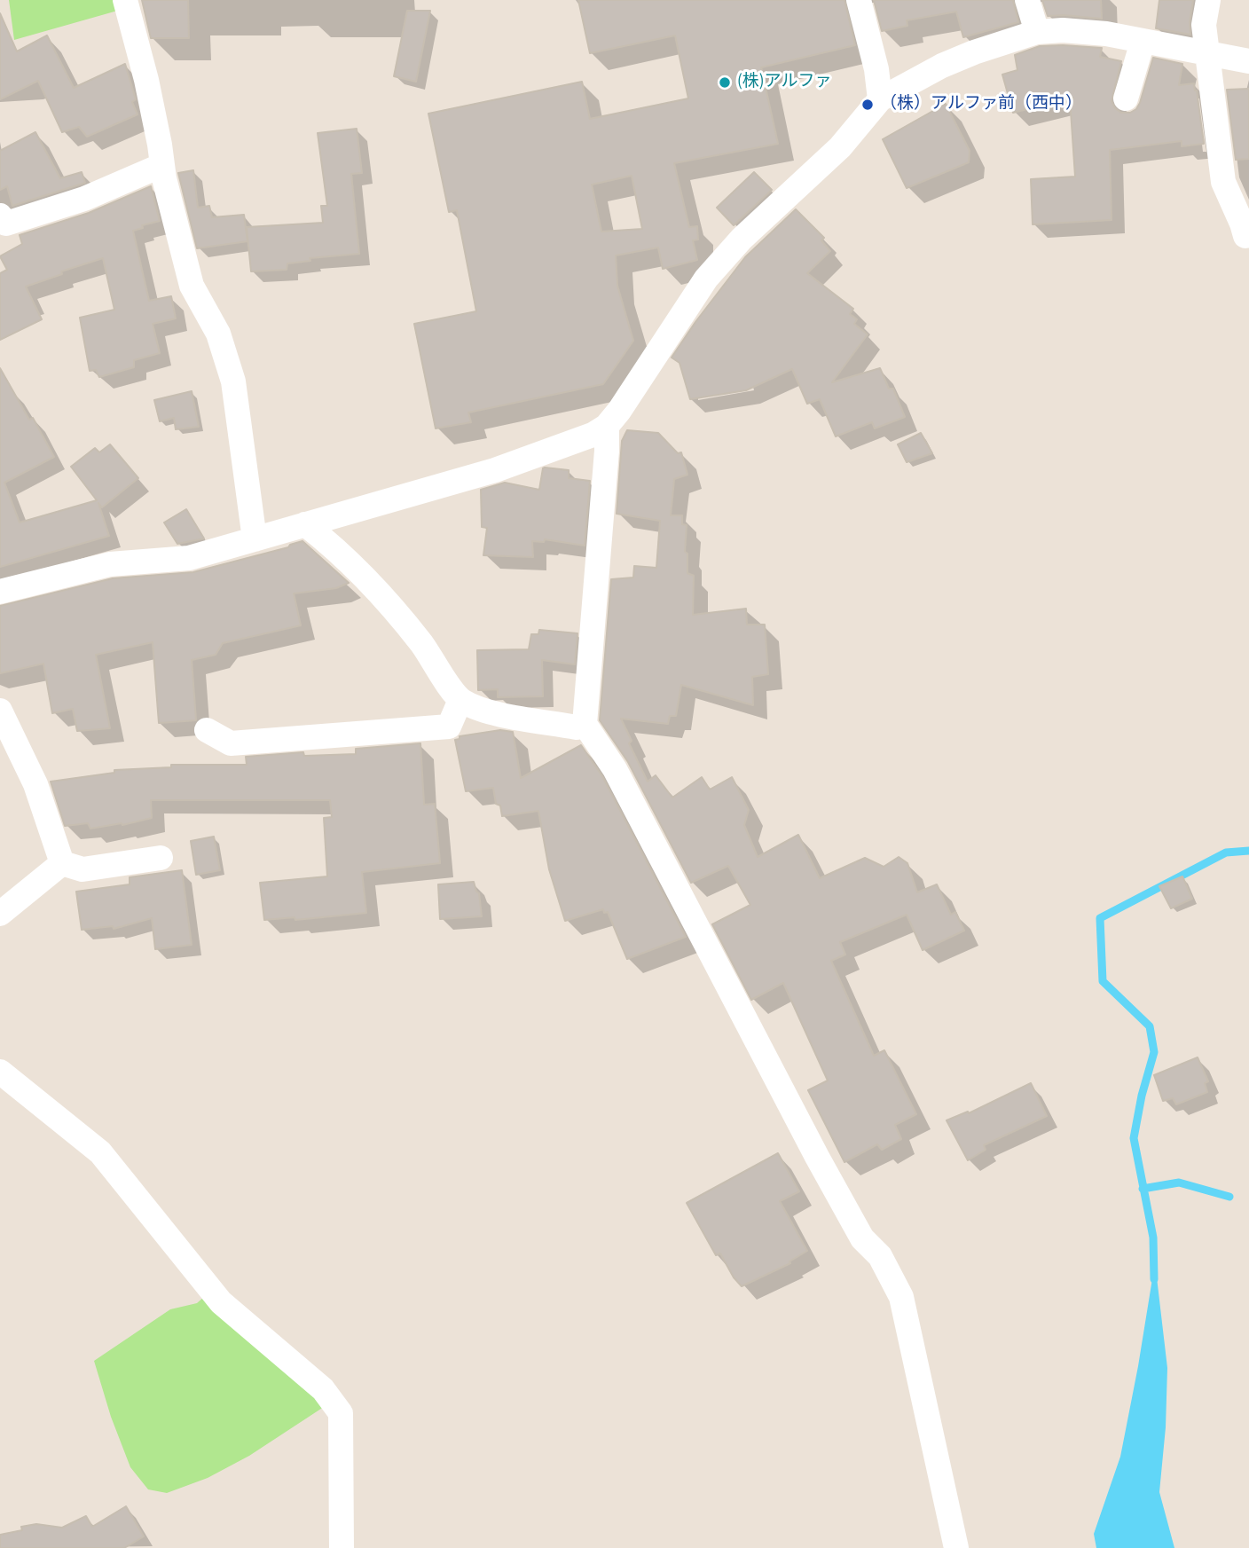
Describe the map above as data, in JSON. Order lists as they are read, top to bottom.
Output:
{
  "places": ["(株)アルファ", "（株）アルファ前（西中）"]
}
